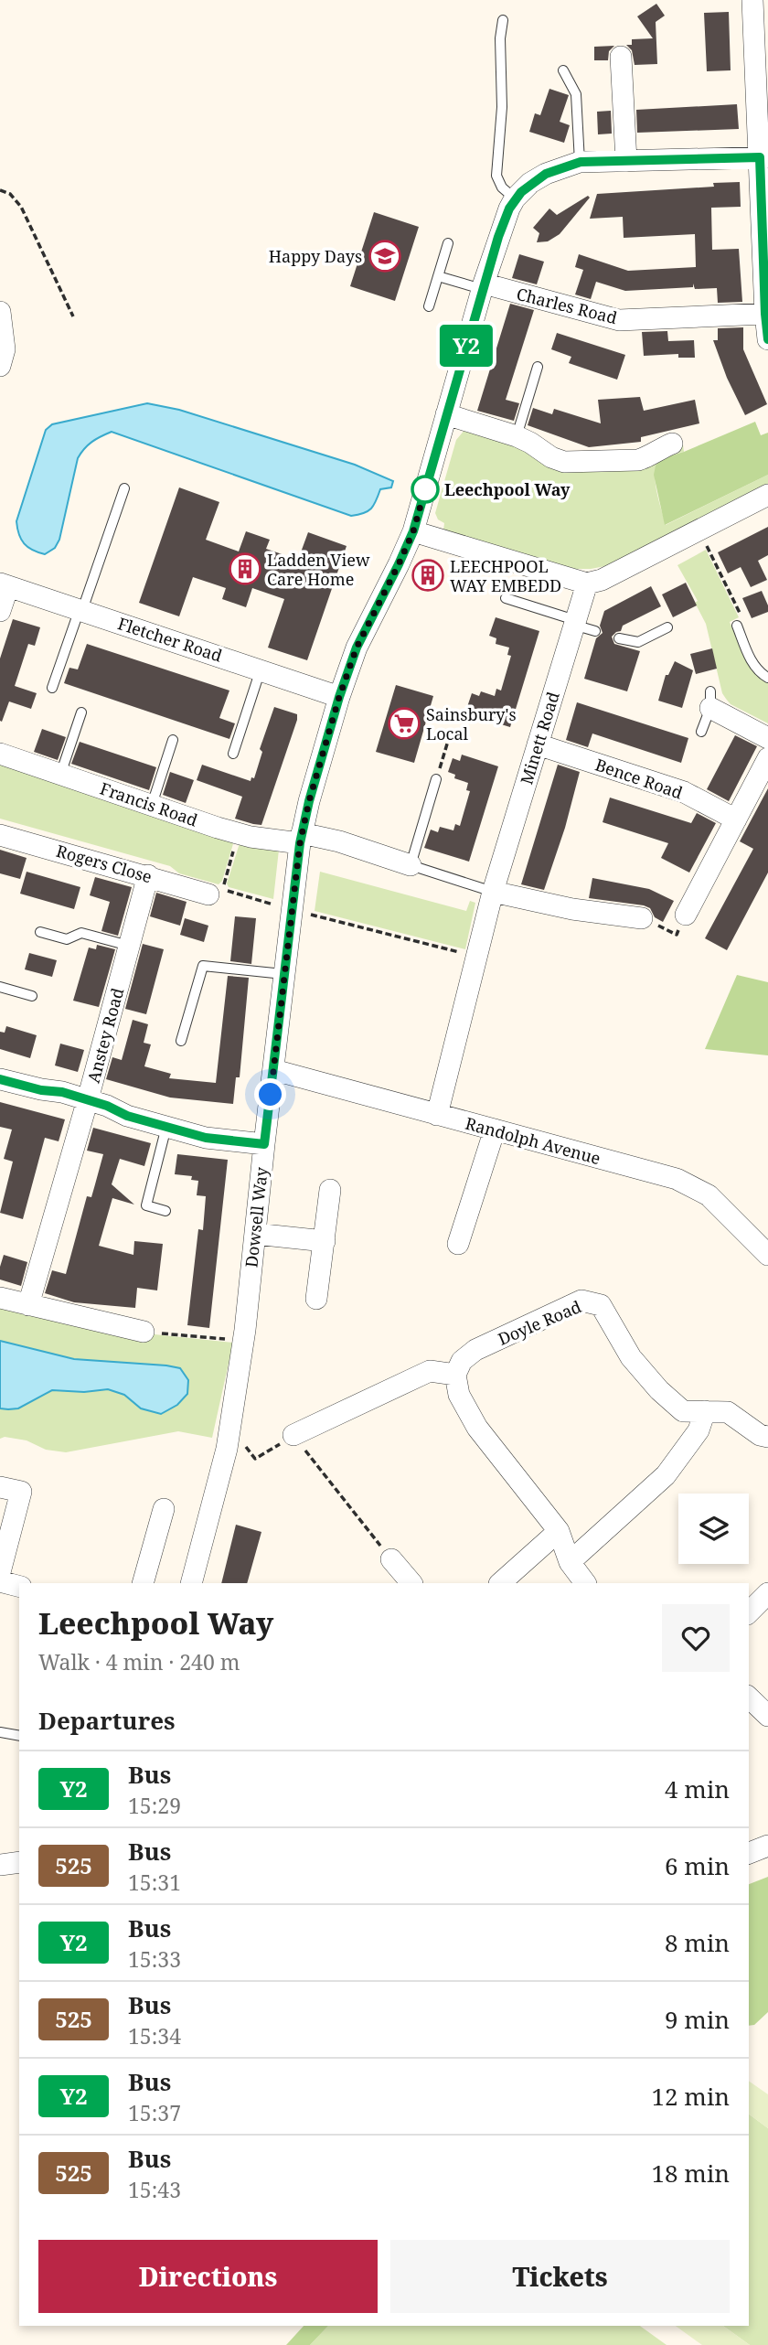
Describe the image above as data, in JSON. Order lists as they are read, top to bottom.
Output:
{
  "streets": {
    "street": [
      "Charles Road",
      "Fletcher Road",
      "Minett Road",
      "Bence Road",
      "Francis Road",
      "Rogers Close",
      "Anstey Road",
      "Randolph Avenue",
      "Dowsell Way",
      "Doyle Road"
    ]
  },
  "crossings": [
    ["Charles Road", "Dowsell Way"],
    ["Fletcher Road", "Dowsell Way"],
    ["Minett Road", "Bence Road"],
    ["Minett Road", "Randolph Avenue"],
    ["Francis Road", "Dowsell Way"],
    ["Rogers Close", "Anstey Road"],
    ["Randolph Avenue", "Dowsell Way"]
  ],
  "places": {
    "school or university": ["Happy Days"],
    "other": ["Leechpool Way"],
    "building": ["Ladden View Care Home", "LEECHPOOL WAY EMBEDD"],
    "supermarket": ["Sainsbury's Local"]
  },
  "lines": ["bus line Y2"],
  "page": {
    "on_map": "Y2",
    "heading": [
      ["Leechpool Way", "Walk · 4 min · 240 m"],
      "Departures"
    ],
    "list": [
      {
        "mark": "Y2",
        "name": "Bus",
        "note": "15:29",
        "value": "4 min"
      },
      {
        "mark": "525",
        "name": "Bus",
        "note": "15:31",
        "value": "6 min"
      },
      {
        "mark": "Y2",
        "name": "Bus",
        "note": "15:33",
        "value": "8 min"
      },
      {
        "mark": "525",
        "name": "Bus",
        "note": "15:34",
        "value": "9 min"
      },
      {
        "mark": "Y2",
        "name": "Bus",
        "note": "15:37",
        "value": "12 min"
      },
      {
        "mark": "525",
        "name": "Bus",
        "note": "15:43",
        "value": "18 min"
      }
    ],
    "buttons": ["Directions", "Tickets"]
  }
}
